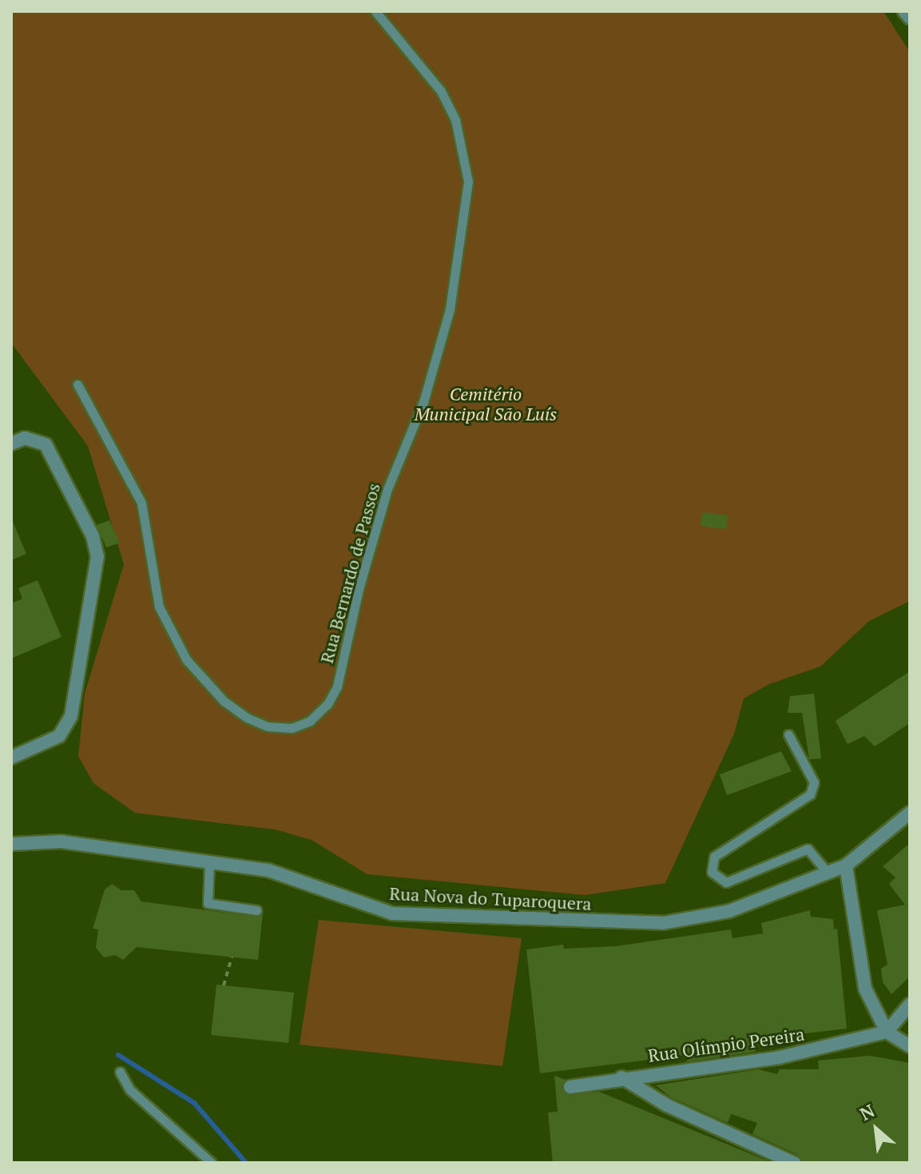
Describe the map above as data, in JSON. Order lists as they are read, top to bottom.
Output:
{
  "streets": {
    "street": ["Rua Nova do Tuparoquera", "Rua Olímpio Pereira"],
    "lane": ["Rua Bernardo de Passos"]
  },
  "parks": ["Cemitério Municipal São Luís"],
  "north": "top left"
}
